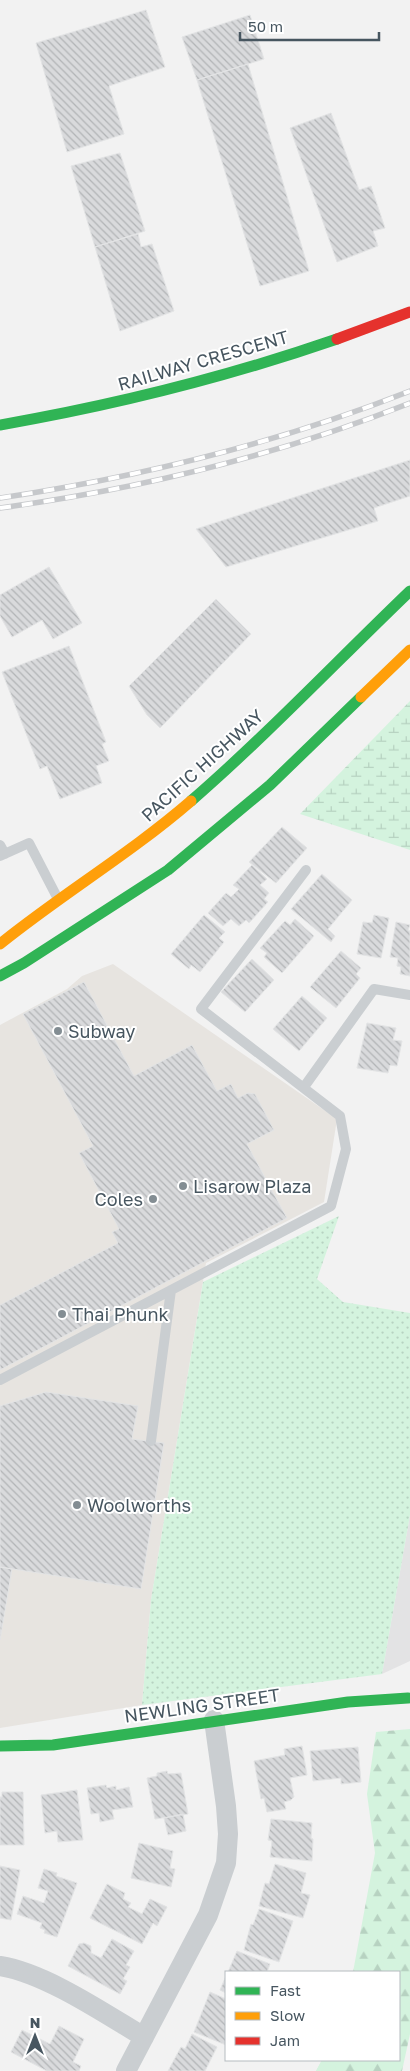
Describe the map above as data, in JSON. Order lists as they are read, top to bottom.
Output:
{
  "streets": {
    "main road": ["RAILWAY CRESCENT", "PACIFIC HIGHWAY", "NEWLING STREET"]
  },
  "places": [
    "Subway",
    "Lisarow Plaza",
    "Coles",
    "Thai Phunk",
    "Woolworths"
  ],
  "legend": ["Fast", "Slow", "Jam"],
  "scale_bar": "50 m",
  "north": "top"
}
